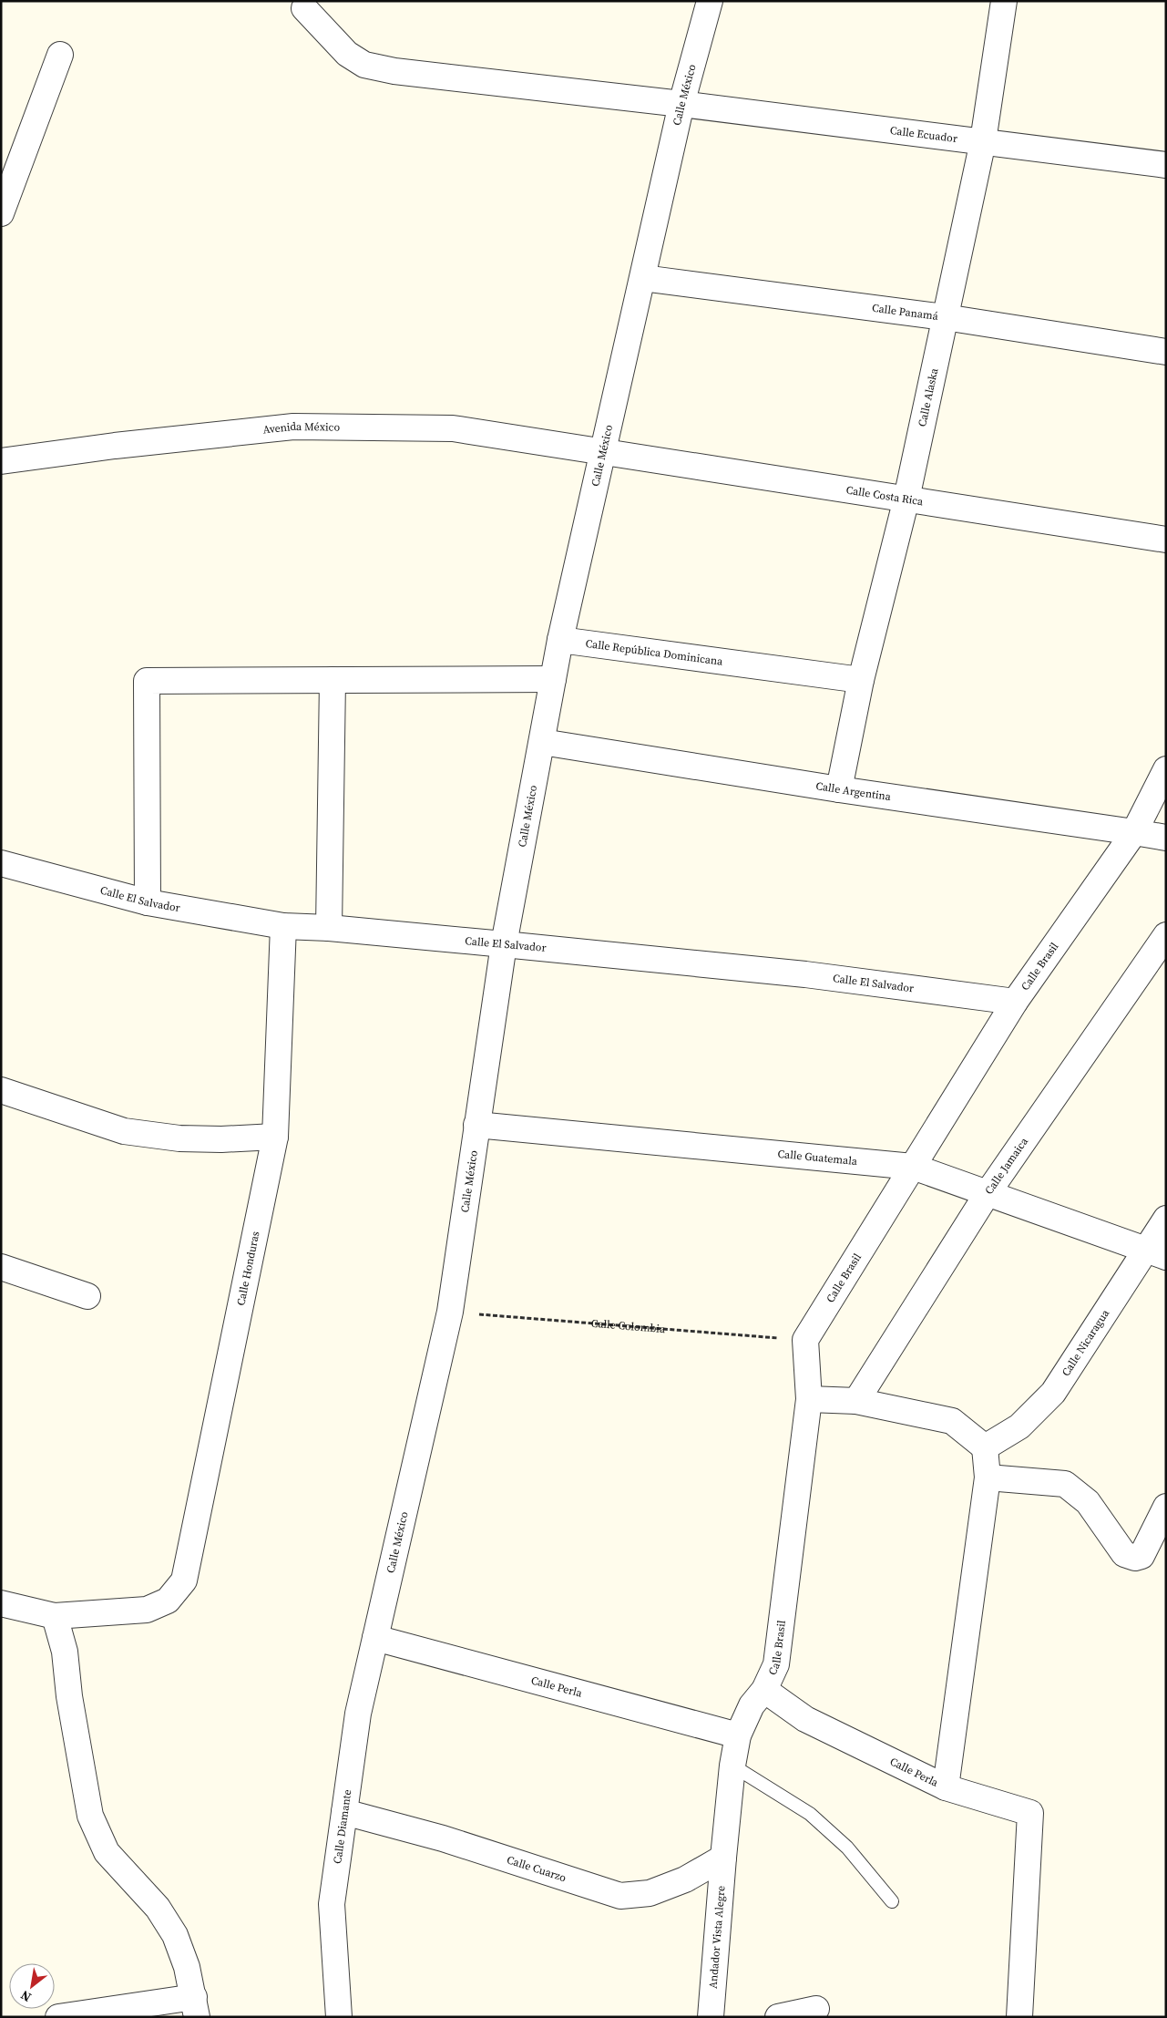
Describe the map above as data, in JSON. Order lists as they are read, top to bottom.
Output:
{
  "streets": {
    "street": [
      "Calle México",
      "Calle Ecuador",
      "Calle Panamá",
      "Calle Alaska",
      "Avenida México",
      "Calle Costa Rica",
      "Calle República Dominicana",
      "Calle Argentina",
      "Calle El Salvador",
      "Calle Brasil",
      "Calle Guatemala",
      "Calle Jamaica",
      "Calle Honduras",
      "Calle Nicaragua",
      "Calle Perla",
      "Calle Diamante",
      "Calle Cuarzo",
      "Andador Vista Alegre"
    ],
    "path": ["Calle Colombia"]
  },
  "crossings": [
    ["Calle México", "Calle Ecuador"],
    ["Calle México", "Calle Panamá"],
    ["Calle México", "Avenida México"],
    ["Calle México", "Calle Costa Rica"],
    ["Calle México", "Calle República Dominicana"],
    ["Calle México", "Calle Argentina"],
    ["Calle México", "Calle El Salvador"],
    ["Calle México", "Calle Guatemala"],
    ["Calle México", "Calle Colombia"],
    ["Calle México", "Calle Perla"],
    ["Calle México", "Calle Diamante"],
    ["Calle Ecuador", "Calle Alaska"],
    ["Calle Panamá", "Calle Alaska"],
    ["Calle Alaska", "Calle Costa Rica"],
    ["Calle Alaska", "Calle República Dominicana"],
    ["Calle Alaska", "Calle Argentina"],
    ["Avenida México", "Calle Costa Rica"],
    ["Calle Argentina", "Calle Brasil"],
    ["Calle El Salvador", "Calle Brasil"],
    ["Calle El Salvador", "Calle Honduras"],
    ["Calle Brasil", "Calle Guatemala"],
    ["Calle Brasil", "Calle Colombia"],
    ["Calle Brasil", "Calle Perla"],
    ["Calle Brasil", "Calle Cuarzo"],
    ["Calle Brasil", "Andador Vista Alegre"],
    ["Calle Guatemala", "Calle Jamaica"],
    ["Calle Guatemala", "Calle Nicaragua"],
    ["Calle Perla", "Calle Diamante"],
    ["Calle Diamante", "Calle Cuarzo"],
    ["Calle Cuarzo", "Andador Vista Alegre"]
  ],
  "north": "bottom left"
}
